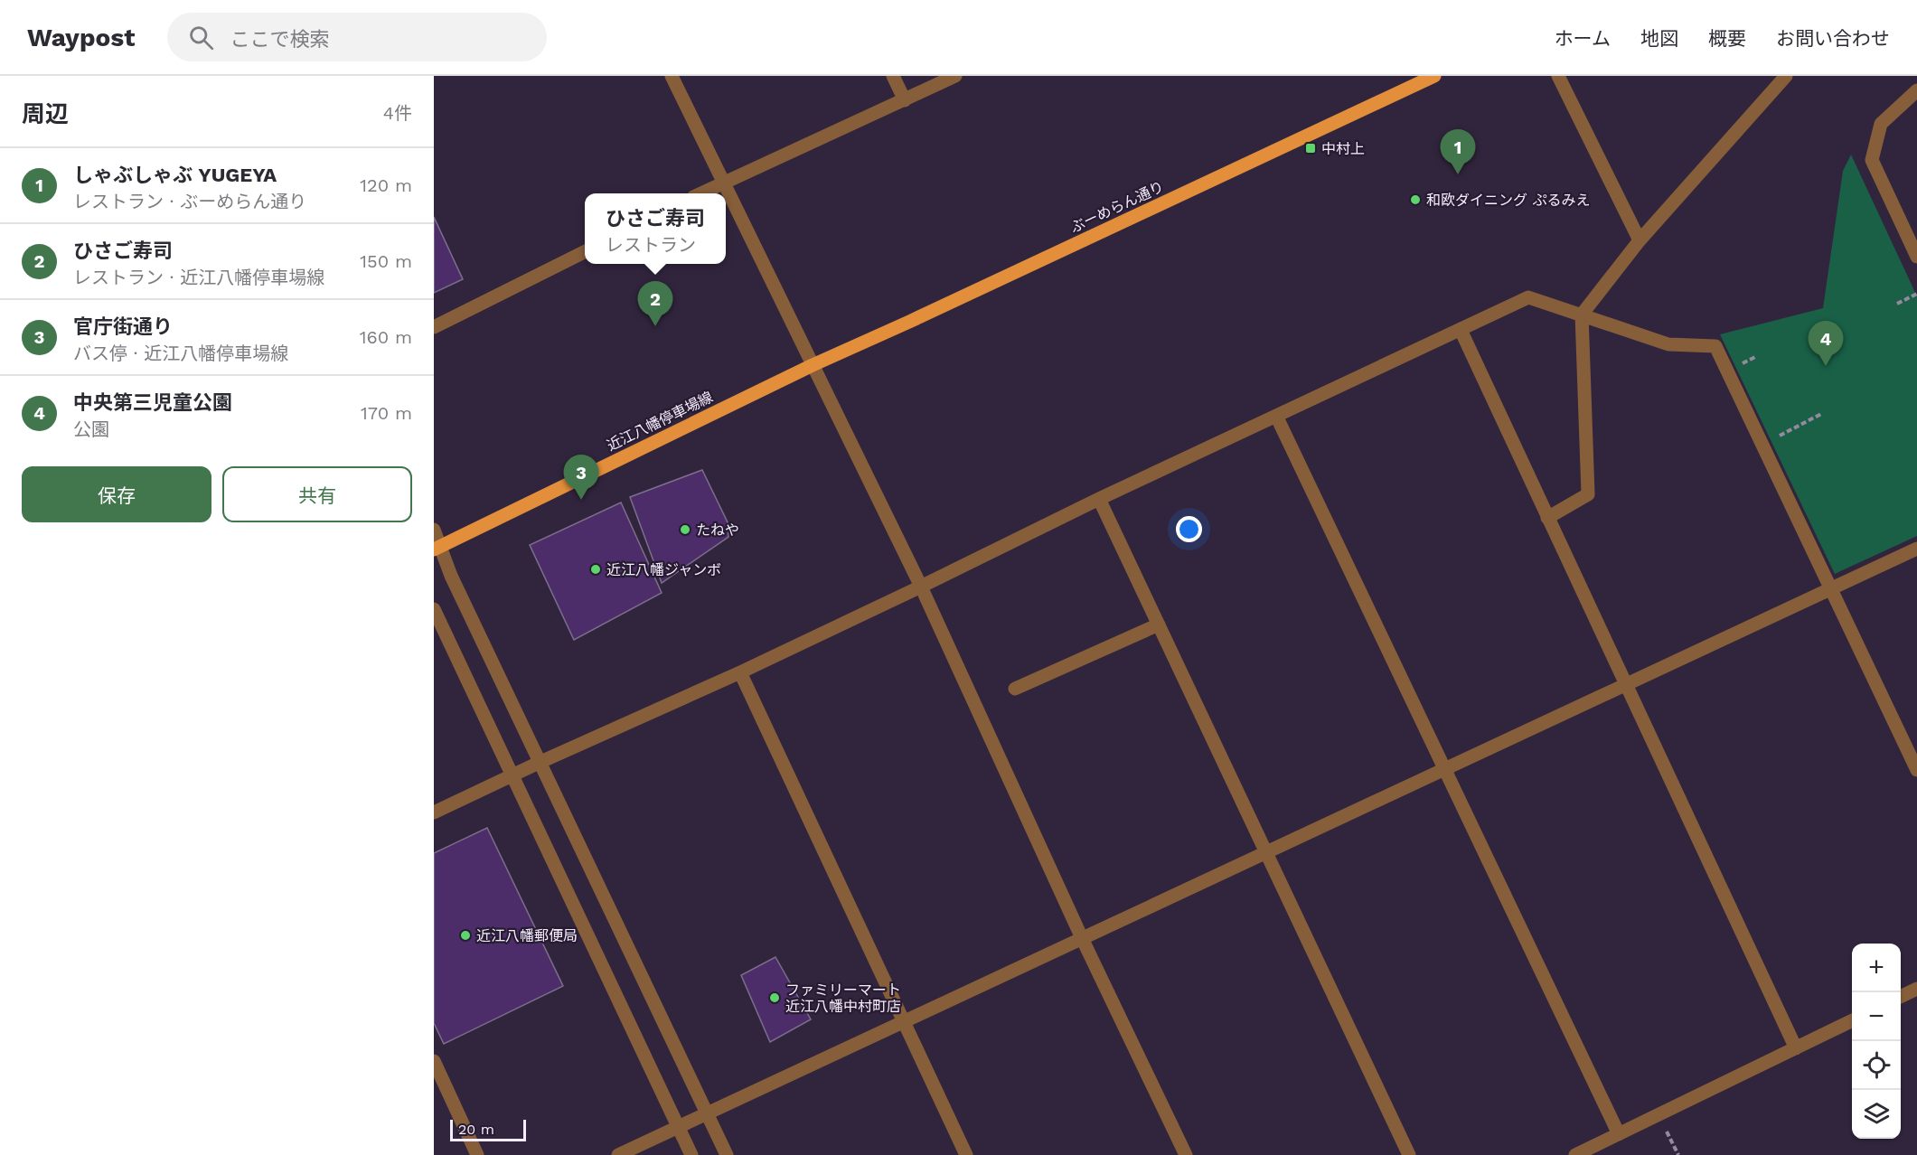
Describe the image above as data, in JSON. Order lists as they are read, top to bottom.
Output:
{
  "streets": {
    "main road": ["ぶーめらん通り", "近江八幡停車場線"]
  },
  "crossings": [
    ["ぶーめらん通り", "近江八幡停車場線"]
  ],
  "places": {
    "transit": ["中村上"],
    "other": [
      "和欧ダイニング ぷるみえ",
      "たねや",
      "近江八幡ジャンボ",
      "近江八幡郵便局",
      "ファミリーマート 近江八幡中村町店"
    ]
  },
  "scale_bar": "20 m",
  "page": {
    "header": "Waypost",
    "search": "ここで検索",
    "nav": [
      "ホーム",
      "地図",
      "概要",
      "お問い合わせ"
    ],
    "heading": ["周辺", "4件"],
    "pins": [
      "1",
      "2",
      "4",
      "3"
    ],
    "list": [
      {
        "mark": "1",
        "name": "しゃぶしゃぶ YUGEYA",
        "note": "レストラン · ぶーめらん通り",
        "value": "120 m"
      },
      {
        "mark": "2",
        "name": "ひさご寿司",
        "note": "レストラン · 近江八幡停車場線",
        "value": "150 m"
      },
      {
        "mark": "3",
        "name": "官庁街通り",
        "note": "バス停 · 近江八幡停車場線",
        "value": "160 m"
      },
      {
        "mark": "4",
        "name": "中央第三児童公園",
        "note": "公園",
        "value": "170 m"
      }
    ],
    "popup": ["ひさご寿司", "レストラン"],
    "buttons": ["保存", "共有"],
    "map_buttons": ["+", "−"],
    "scale": "20 m"
  }
}
